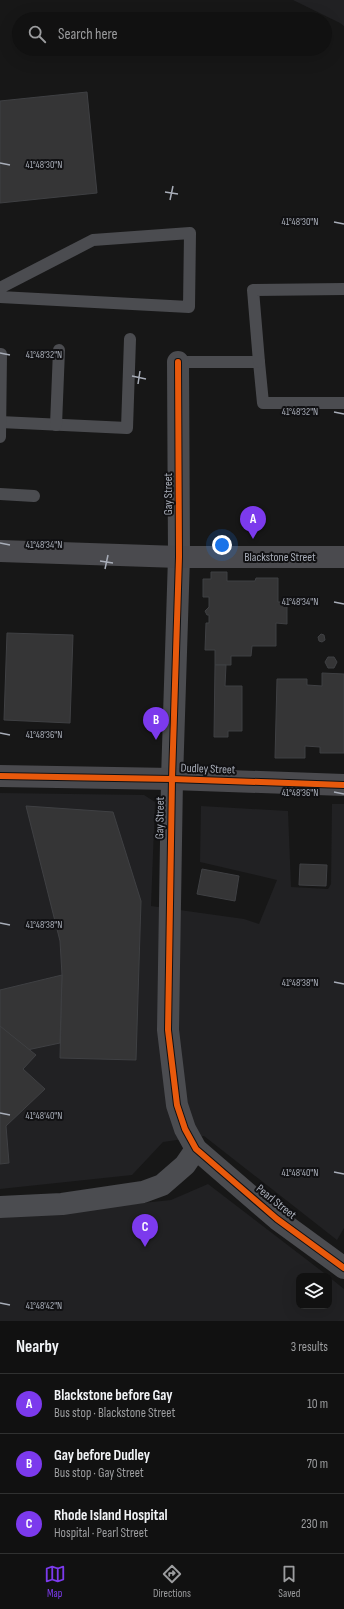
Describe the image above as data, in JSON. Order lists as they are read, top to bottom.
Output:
{
  "streets": {
    "street": [
      "Gay Street",
      "Blackstone Street",
      "Dudley Street",
      "Pearl Street"
    ]
  },
  "crossings": [
    ["Gay Street", "Blackstone Street"],
    ["Gay Street", "Dudley Street"],
    ["Gay Street", "Pearl Street"]
  ],
  "page": {
    "search": "Search here",
    "pins": ["A", "B", "C"],
    "heading": ["Nearby", "3 results"],
    "list": [
      {
        "mark": "A",
        "name": "Blackstone before Gay",
        "note": "Bus stop · Blackstone Street",
        "value": "10 m"
      },
      {
        "mark": "B",
        "name": "Gay before Dudley",
        "note": "Bus stop · Gay Street",
        "value": "70 m"
      },
      {
        "mark": "C",
        "name": "Rhode Island Hospital",
        "note": "Hospital · Pearl Street",
        "value": "230 m"
      }
    ],
    "nav": ["Map", "Directions", "Saved"]
  },
  "coordinates": [
    "41°48'30\"N",
    "41°48'32\"N",
    "41°48'34\"N",
    "41°48'36\"N",
    "41°48'38\"N",
    "41°48'40\"N",
    "41°48'42\"N"
  ]
}
